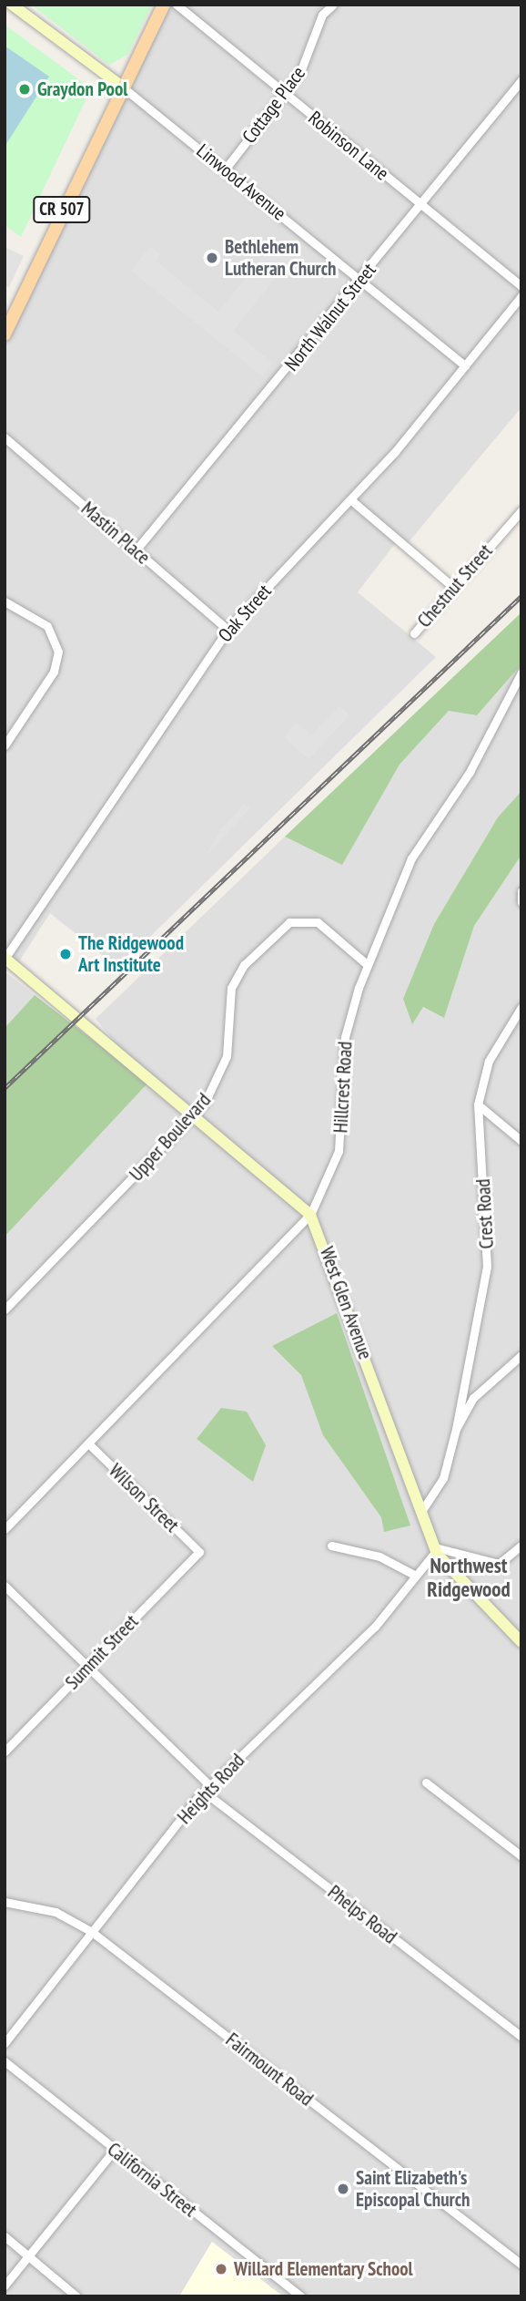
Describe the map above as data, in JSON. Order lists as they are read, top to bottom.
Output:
{
  "streets": {
    "main road": ["CR 507"],
    "street": [
      "Cottage Place",
      "Robinson Lane",
      "Linwood Avenue",
      "North Walnut Street",
      "Mastin Place",
      "Chestnut Street",
      "Oak Street",
      "Hillcrest Road",
      "Upper Boulevard",
      "Crest Road",
      "West Glen Avenue",
      "Wilson Street",
      "Summit Street",
      "Heights Road",
      "Phelps Road",
      "Fairmount Road",
      "California Street"
    ]
  },
  "crossings": [
    ["Cottage Place", "Robinson Lane"],
    ["Cottage Place", "Linwood Avenue"],
    ["Robinson Lane", "North Walnut Street"],
    ["Linwood Avenue", "CR 507"],
    ["Linwood Avenue", "North Walnut Street"],
    ["Linwood Avenue", "Oak Street"],
    ["North Walnut Street", "Mastin Place"],
    ["Mastin Place", "Oak Street"],
    ["Oak Street", "West Glen Avenue"],
    ["Hillcrest Road", "Upper Boulevard"],
    ["Hillcrest Road", "West Glen Avenue"],
    ["Hillcrest Road", "Wilson Street"],
    ["Upper Boulevard", "West Glen Avenue"],
    ["West Glen Avenue", "Heights Road"],
    ["Wilson Street", "Summit Street"],
    ["Summit Street", "Phelps Road"],
    ["Heights Road", "Phelps Road"],
    ["Heights Road", "Fairmount Road"]
  ],
  "districts": ["Northwest Ridgewood"],
  "places": [
    "Graydon Pool",
    "Bethlehem Lutheran Church",
    "The Ridgewood Art Institute",
    "Saint Elizabeth's Episcopal Church",
    "Willard Elementary School"
  ]
}
